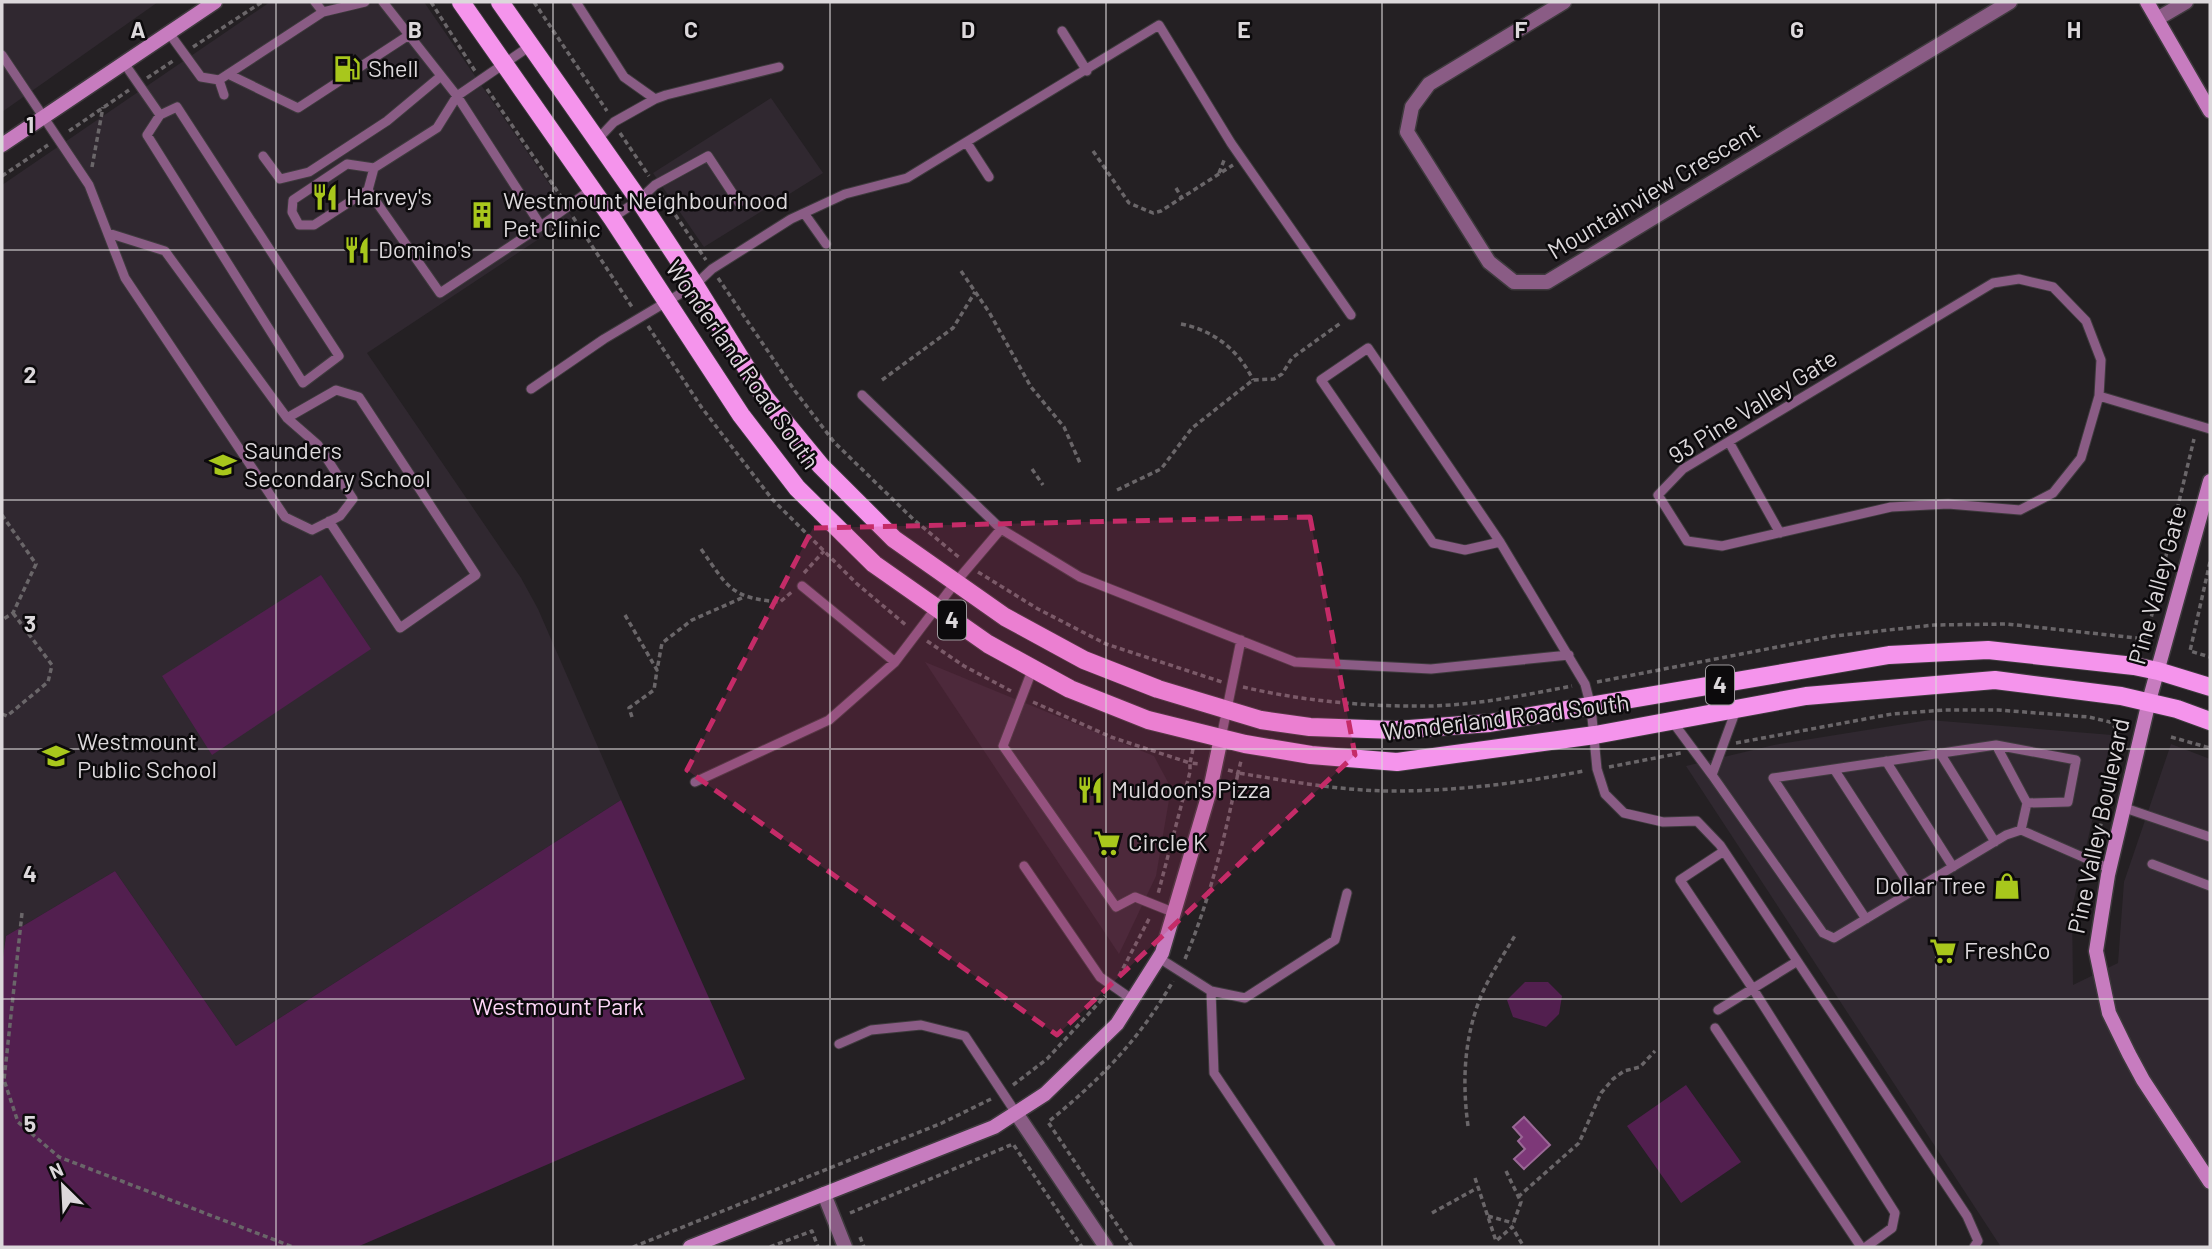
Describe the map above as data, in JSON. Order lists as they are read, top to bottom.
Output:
{
  "streets": {
    "main road": ["Wonderland Road South", "4"],
    "street": ["Mountainview Crescent", "Pine Valley Gate", "Pine Valley Boulevard"],
    "lane": ["93 Pine Valley Gate"]
  },
  "crossings": [
    ["Wonderland Road South", "Pine Valley Gate"],
    ["Wonderland Road South", "Pine Valley Boulevard"],
    ["Pine Valley Gate", "Pine Valley Boulevard"]
  ],
  "parks": ["Westmount Park"],
  "places": {
    "fuel station": ["Shell"],
    "restaurant": ["Harvey's", "Domino's", "Muldoon's Pizza"],
    "building": ["Westmount Neighbourhood Pet Clinic"],
    "school or university": ["Saunders Secondary School", "Westmount Public School"],
    "supermarket": ["Circle K", "FreshCo"],
    "shop": ["Dollar Tree"]
  },
  "north": "top left",
  "grid": {
    "columns": [
      "A",
      "B",
      "C",
      "D",
      "E",
      "F",
      "G",
      "H"
    ],
    "rows": [
      "1",
      "2",
      "3",
      "4",
      "5"
    ]
  }
}
